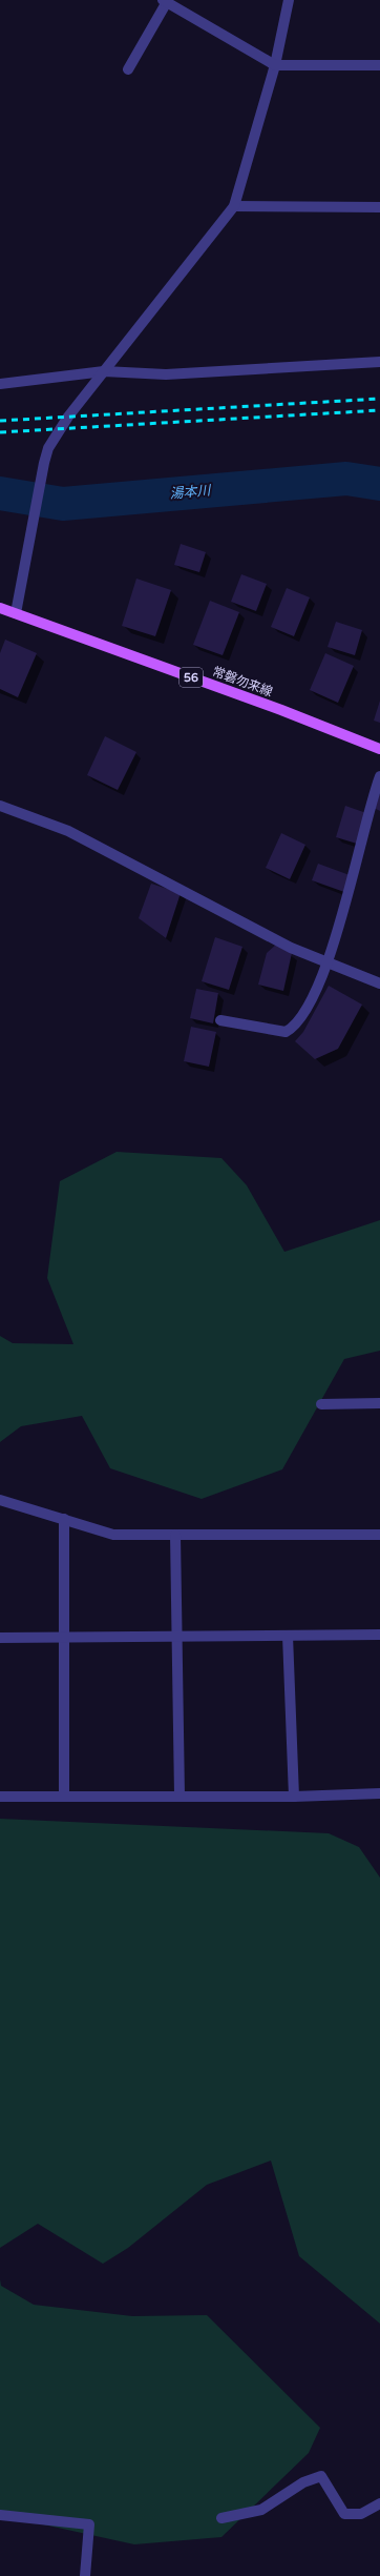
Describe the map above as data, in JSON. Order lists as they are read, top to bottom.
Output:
{
  "streets": {
    "main road": ["56", "常磐勿来線"]
  },
  "water": ["湯本川"]
}
